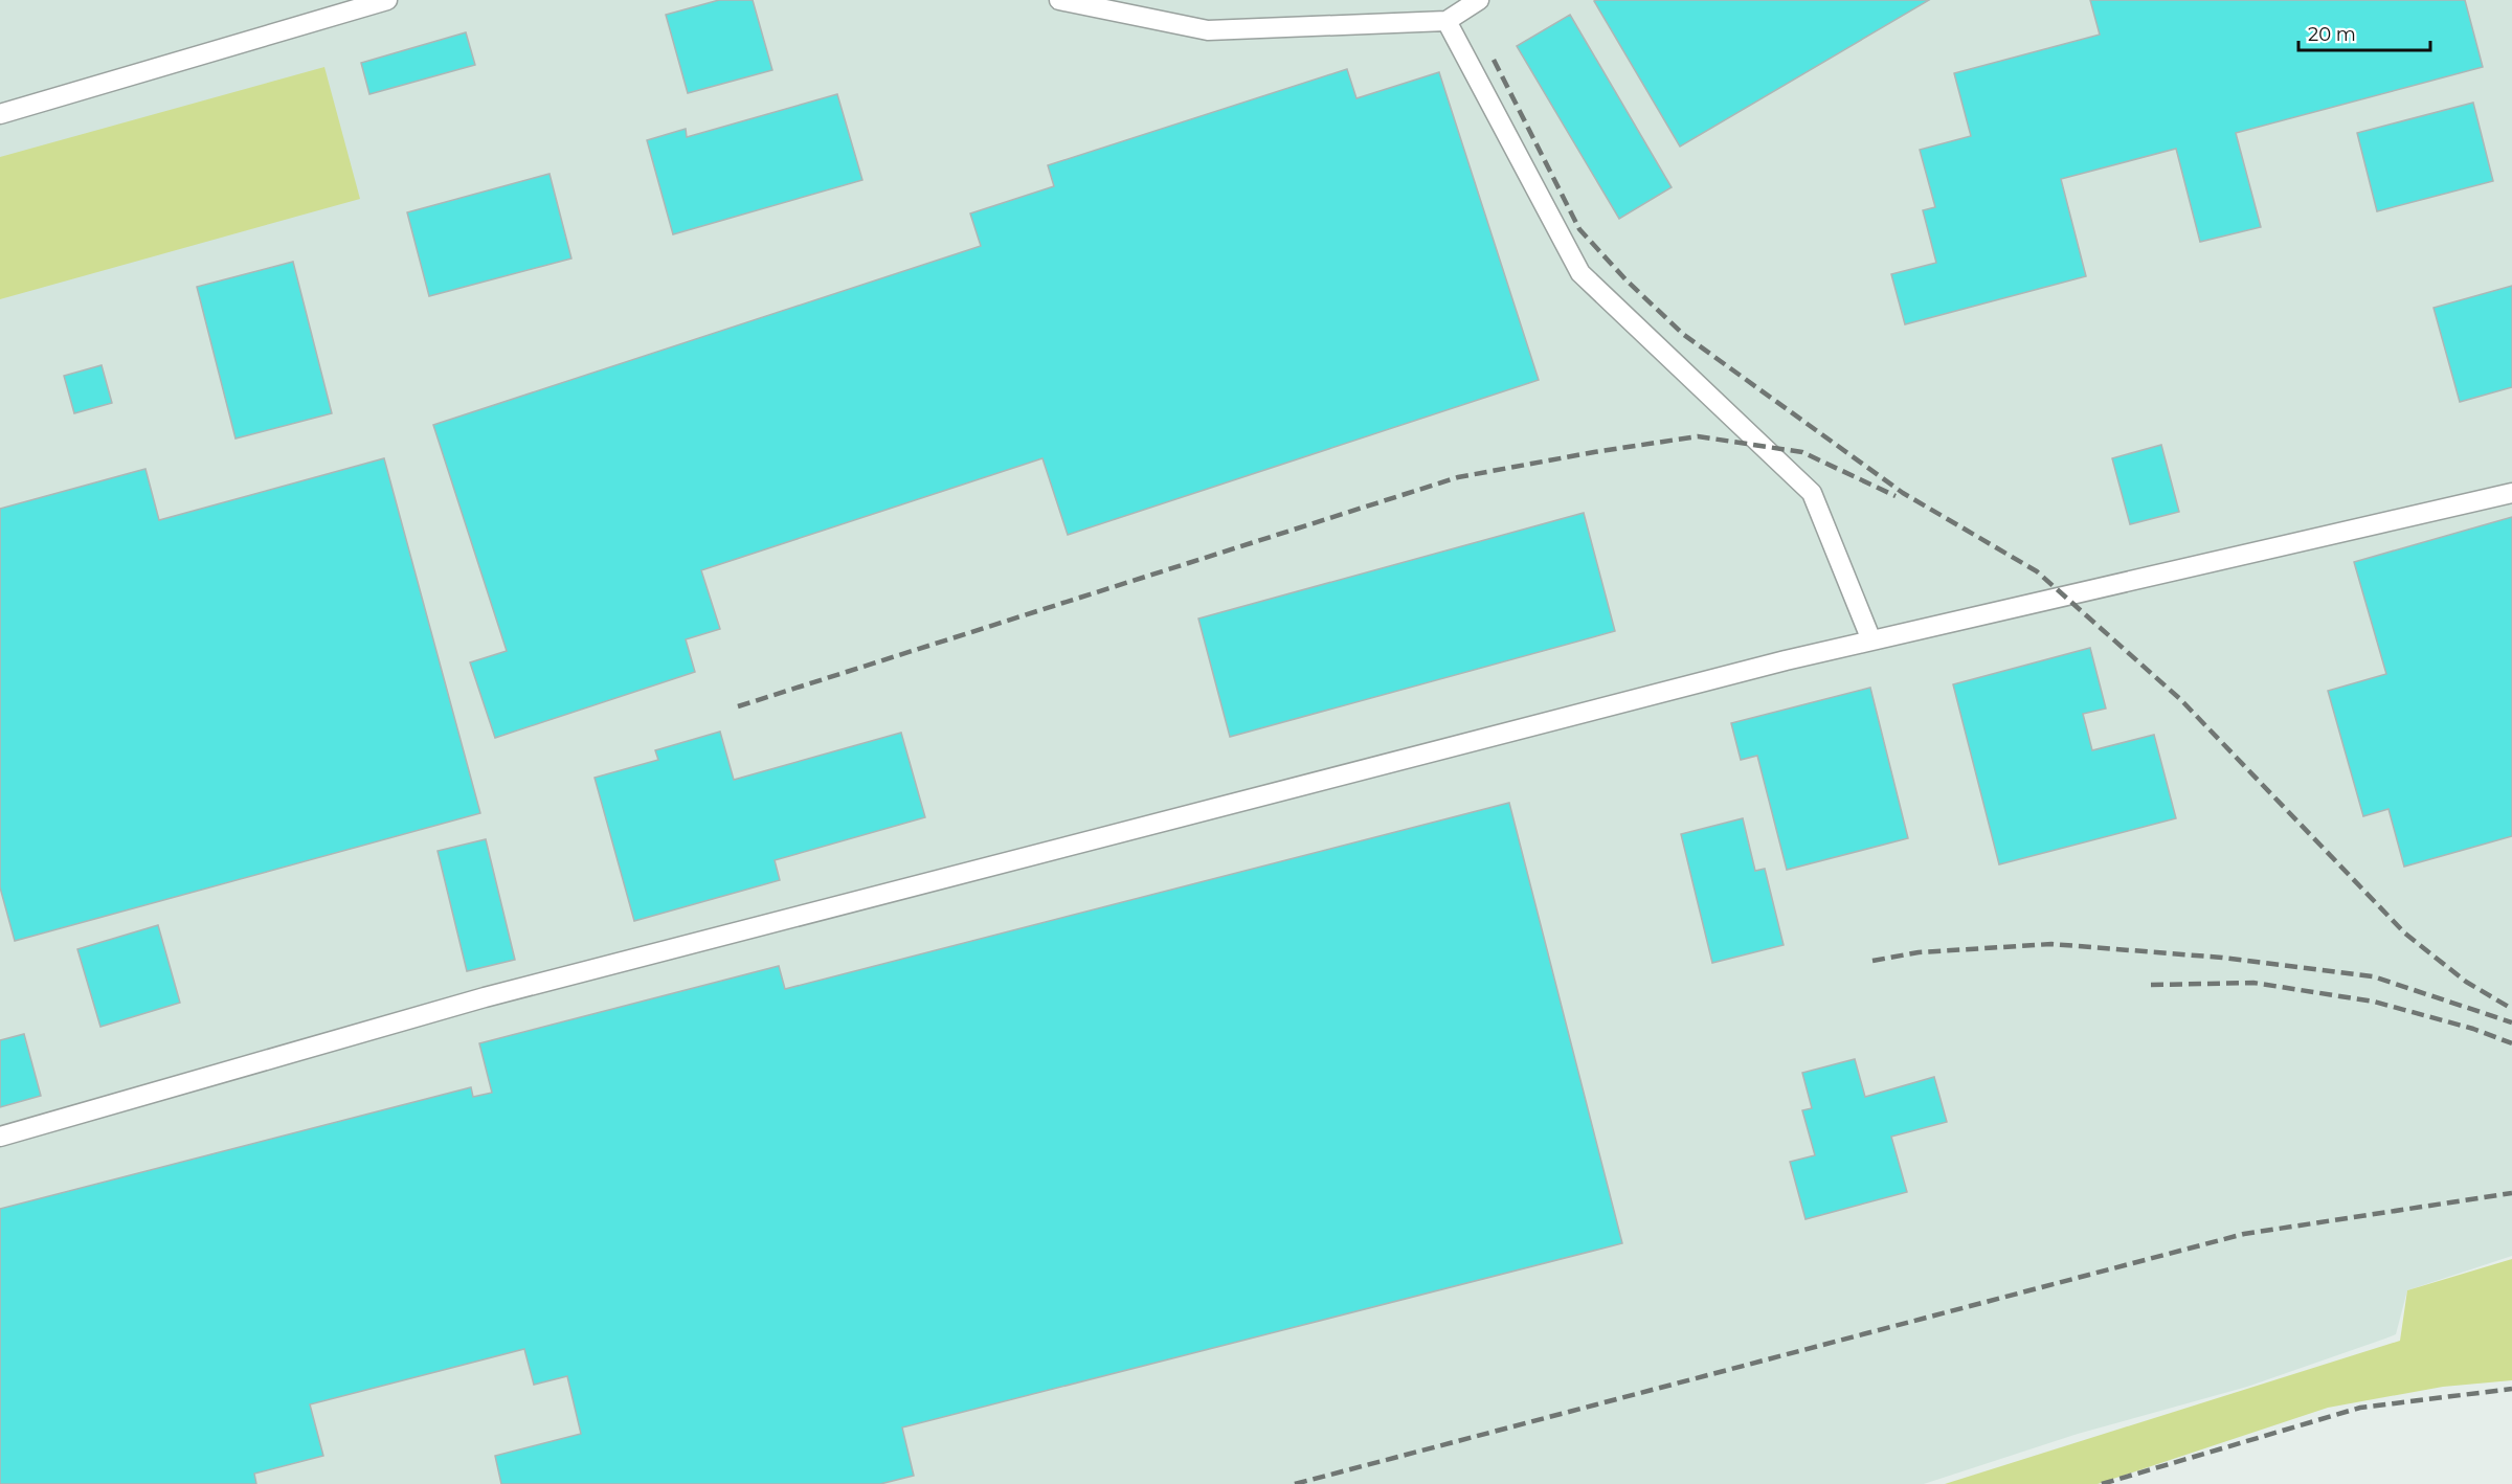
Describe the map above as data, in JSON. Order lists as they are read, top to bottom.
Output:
{
  "scale_bar": "20 m"
}
